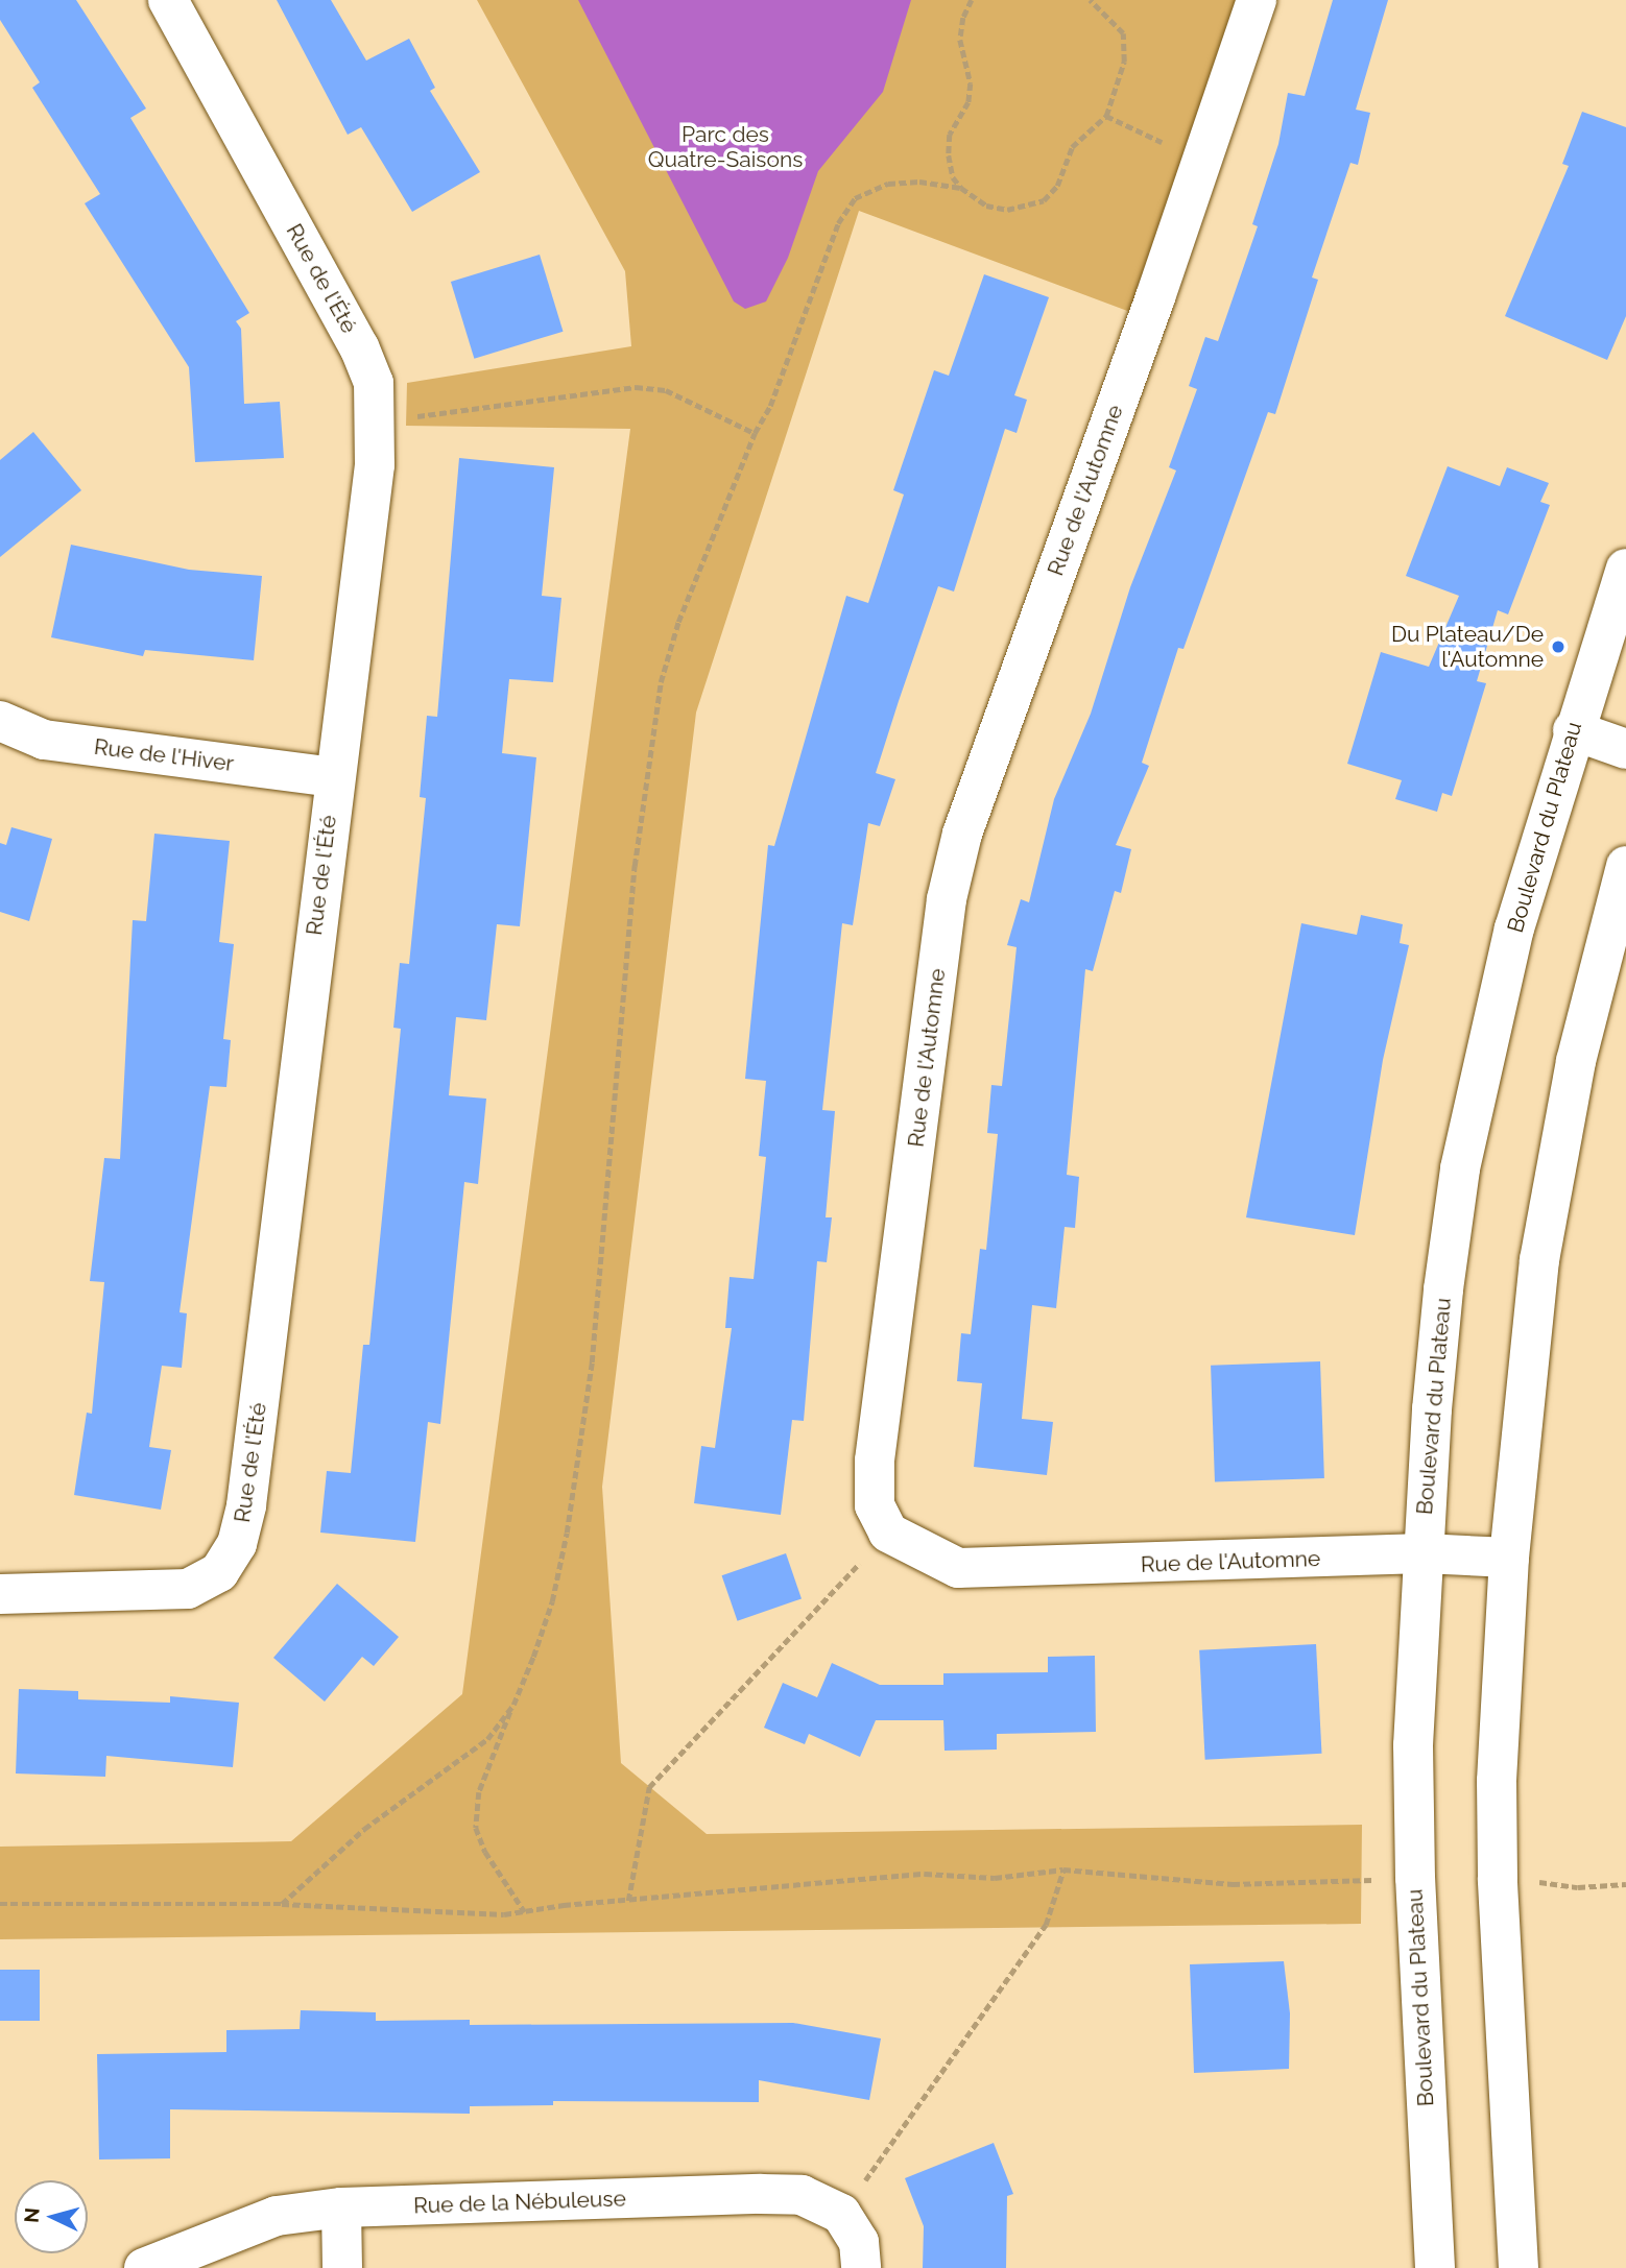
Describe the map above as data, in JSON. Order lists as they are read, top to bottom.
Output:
{
  "streets": {
    "street": [
      "Rue de l'Été",
      "Rue de l'Automne",
      "Rue de l'Hiver",
      "Boulevard du Plateau",
      "Rue de la Nébuleuse"
    ]
  },
  "crossings": [
    ["Rue de l'Été", "Rue de l'Hiver"],
    ["Rue de l'Automne", "Boulevard du Plateau"]
  ],
  "parks": ["Parc des Quatre-Saisons"],
  "places": ["Du Plateau/De l'Automne"],
  "north": "left"
}
